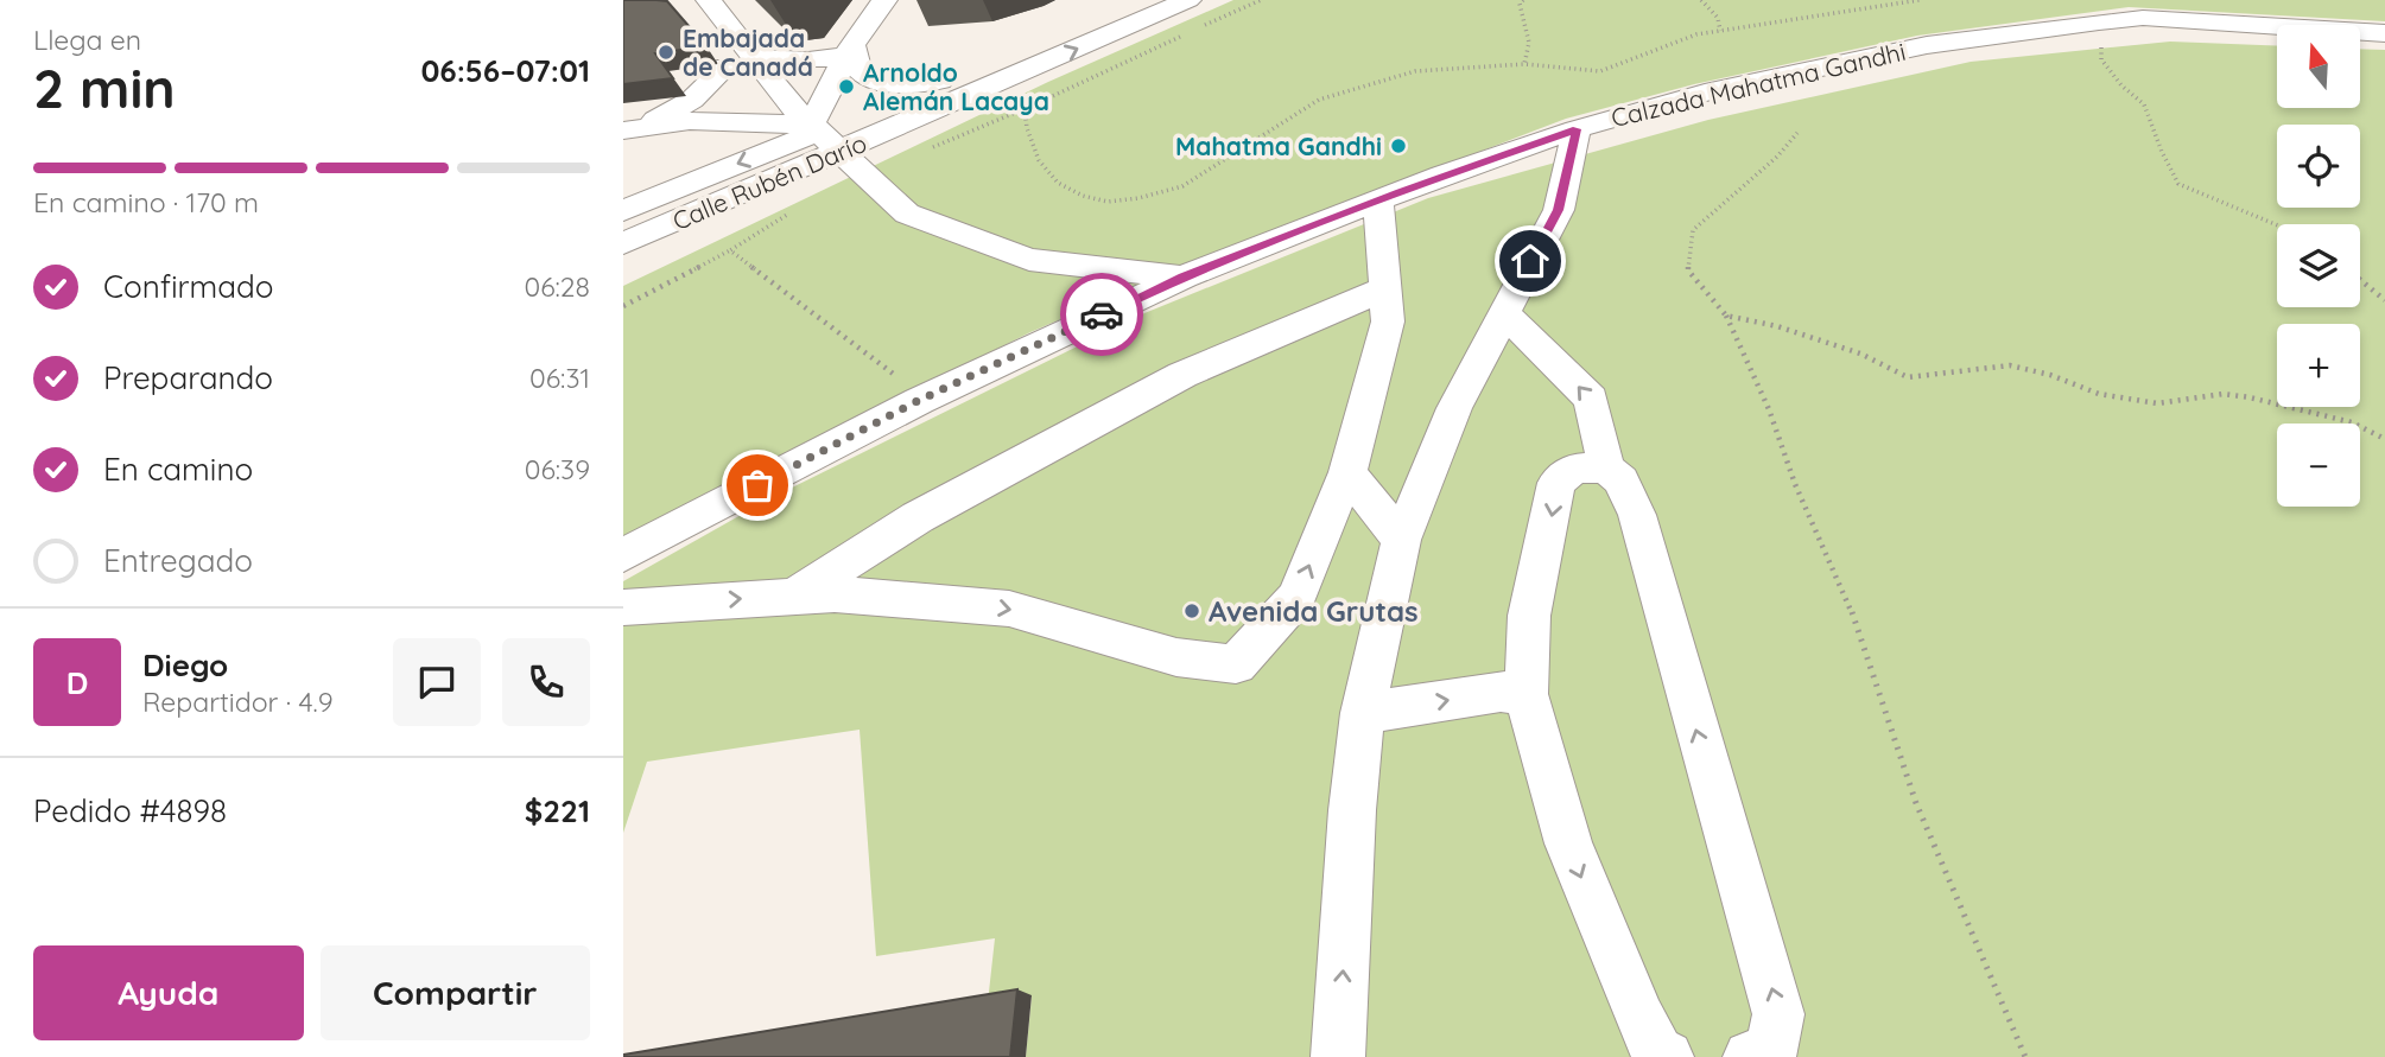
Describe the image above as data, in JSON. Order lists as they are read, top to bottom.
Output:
{
  "streets": {
    "street": ["Calzada Mahatma Gandhi", "Calle Rubén Darío"]
  },
  "places": [
    "Embajada de Canadá",
    "Arnoldo Alemán Lacaya",
    "Mahatma Gandhi",
    "Avenida Grutas"
  ],
  "north": "top",
  "page": {
    "heading": ["2 min", "Llega en", "06:56–07:01"],
    "panel": [
      "Diego",
      "Repartidor · 4.9",
      "Pedido #4898",
      "$221"
    ],
    "map_buttons": ["+", "−"],
    "bar": "En camino · 170 m",
    "list": [
      ["Confirmado", "06:28"],
      ["Preparando", "06:31"],
      ["En camino", "06:39"],
      "Entregado"
    ],
    "round": "D",
    "buttons": ["Ayuda", "Compartir"]
  }
}
